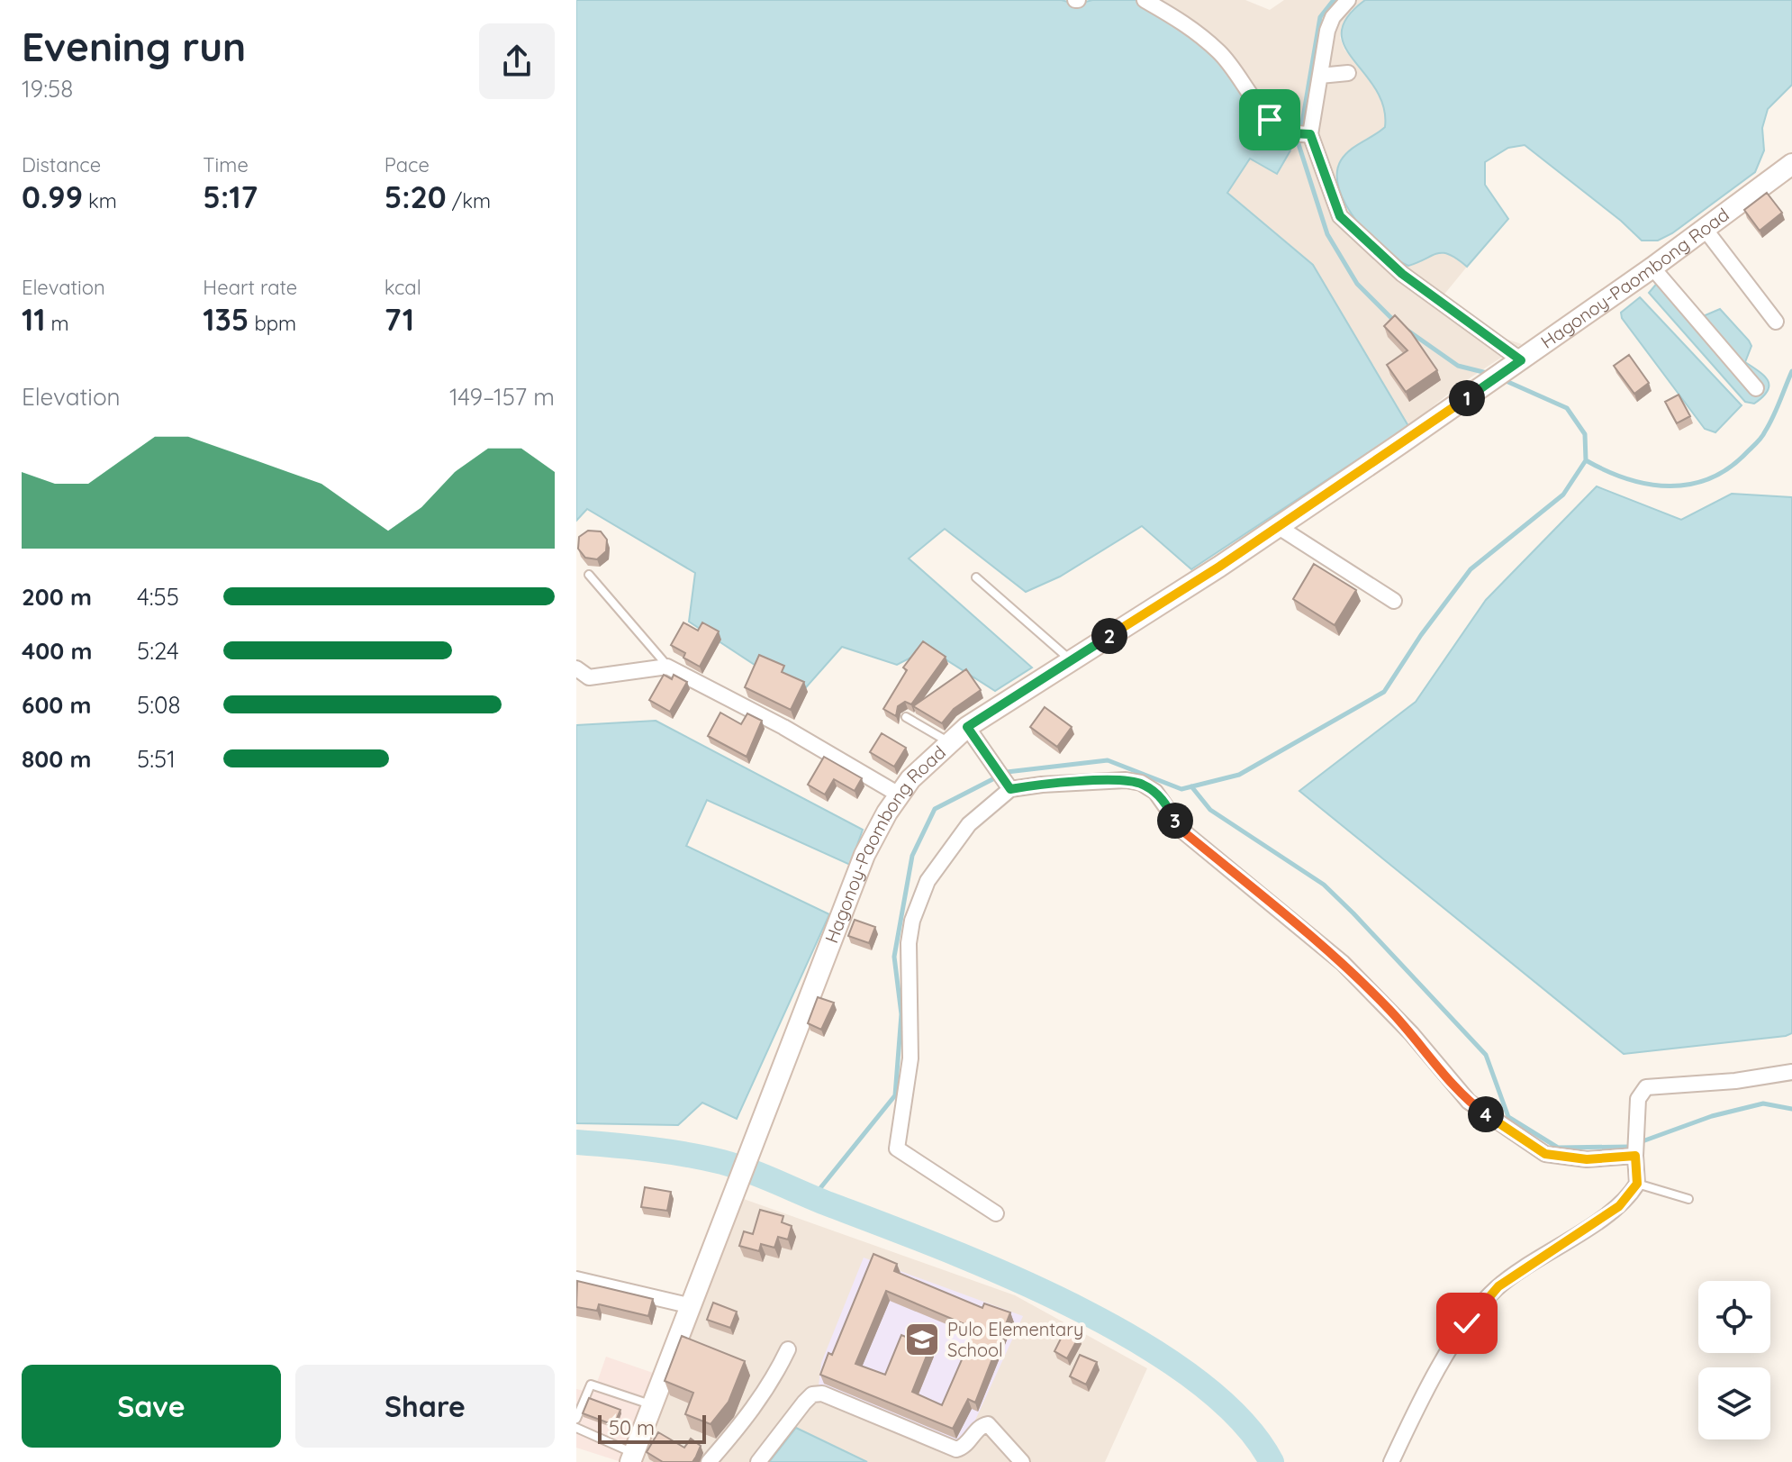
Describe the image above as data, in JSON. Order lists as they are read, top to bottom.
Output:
{
  "streets": {
    "main road": ["Hagonoy-Paombong Road"]
  },
  "places": {
    "school or university": ["Pulo Elementary School"]
  },
  "scale_bar": "50 m",
  "page": {
    "heading": ["Evening run", "19:58"],
    "stats": [
      ["Distance", "0.99 km"],
      ["Time", "5:17"],
      ["Pace", "5:20 /km"],
      ["Elevation", "11 m"],
      ["Heart rate", "135 bpm"],
      ["kcal", "71"]
    ],
    "chart": ["Elevation", "149–157 m"],
    "pins": [
      "1",
      "2",
      "3",
      "4"
    ],
    "list": [
      {
        "name": "200 m",
        "note": "4:55"
      },
      {
        "name": "400 m",
        "note": "5:24"
      },
      {
        "name": "600 m",
        "note": "5:08"
      },
      {
        "name": "800 m",
        "note": "5:51"
      }
    ],
    "buttons": ["Save", "Share"],
    "scale": "50 m"
  }
}
